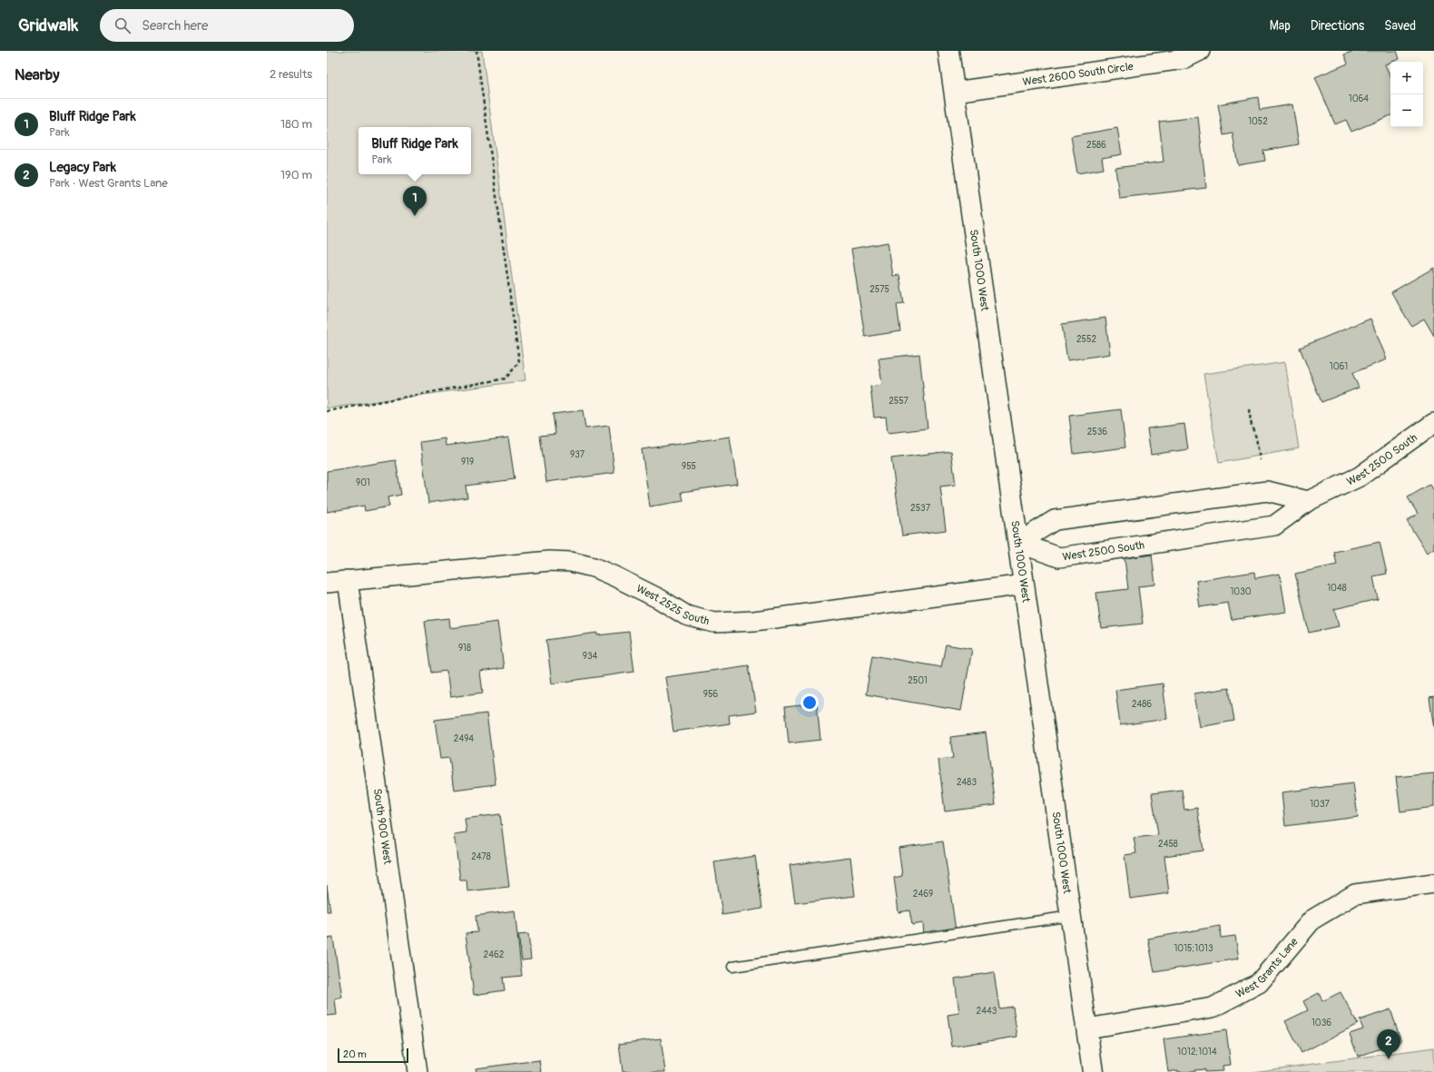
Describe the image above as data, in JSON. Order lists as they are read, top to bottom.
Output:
{
  "streets": {
    "main road": ["South 1000 West"],
    "street": [
      "West 2600 South Circle",
      "West 2500 South",
      "West 2525 South",
      "South 900 West",
      "West Grants Lane"
    ]
  },
  "crossings": [
    ["West 2600 South Circle", "South 1000 West"],
    ["South 1000 West", "West 2500 South"],
    ["South 1000 West", "West 2525 South"],
    ["South 1000 West", "West Grants Lane"],
    ["West 2525 South", "South 900 West"]
  ],
  "house_numbers": [
    "1064",
    "1052",
    "2586",
    "2575",
    "2552",
    "1061",
    "2557",
    "2536",
    "937",
    "919",
    "955",
    "901",
    "2537",
    "1048",
    "1030",
    "918",
    "934",
    "2501",
    "956",
    "2486",
    "2494",
    "2483",
    "1037",
    "2458",
    "2478",
    "2469",
    "1015;1013",
    "2462",
    "2443",
    "1036",
    "1012;1014"
  ],
  "scale_bar": "20 m",
  "page": {
    "header": "Gridwalk",
    "search": "Search here",
    "nav": ["Map", "Directions", "Saved"],
    "heading": ["Nearby", "2 results"],
    "map_buttons": ["+", "−"],
    "list": [
      {
        "mark": "1",
        "name": "Bluff Ridge Park",
        "note": "Park",
        "value": "180 m"
      },
      {
        "mark": "2",
        "name": "Legacy Park",
        "note": "Park · West Grants Lane",
        "value": "190 m"
      }
    ],
    "popup": ["Bluff Ridge Park", "Park"],
    "pins": ["1", "2"],
    "scale": "20 m"
  }
}
